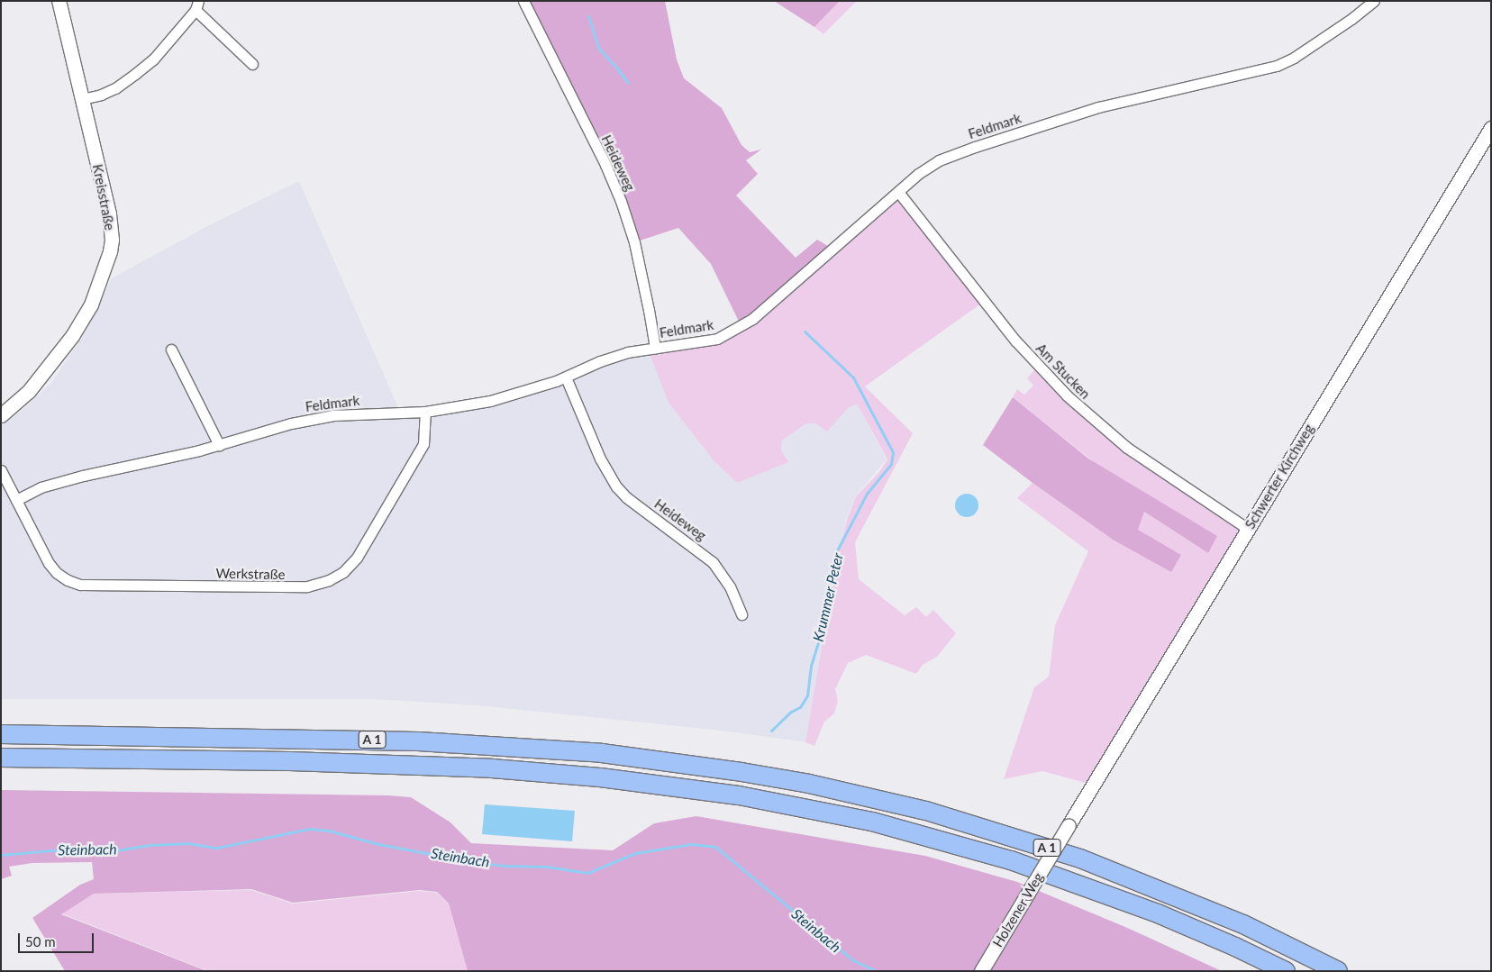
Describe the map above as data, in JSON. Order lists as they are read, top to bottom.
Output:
{
  "streets": {
    "highway": ["A 1"],
    "main road": ["Kreisstraße", "Schwerter Kirchweg", "Holzener Weg"],
    "street": [
      "Feldmark",
      "Heideweg",
      "Am Stucken",
      "Werkstraße"
    ]
  },
  "crossings": [
    ["Feldmark", "Heideweg"],
    ["Feldmark", "Am Stucken"],
    ["Feldmark", "Werkstraße"],
    ["Am Stucken", "Schwerter Kirchweg"],
    ["Schwerter Kirchweg", "Holzener Weg"]
  ],
  "water": ["Krummer Peter", "Steinbach"],
  "scale_bar": "50 m"
}
